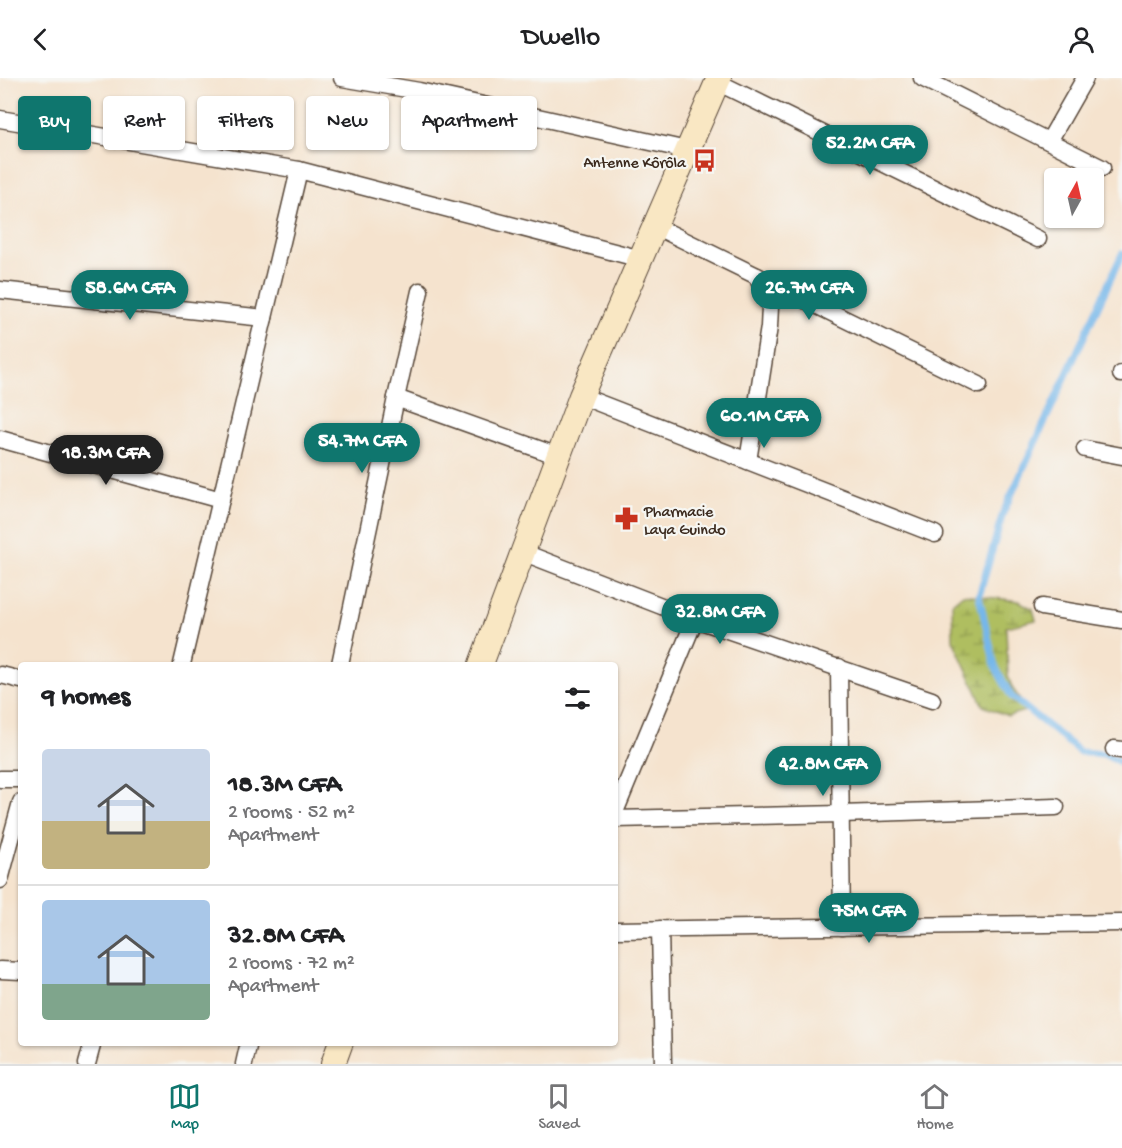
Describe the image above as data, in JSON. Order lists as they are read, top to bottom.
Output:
{
  "places": {
    "bus stop": ["Antenne Kôrôla"],
    "pharmacy": ["Pharmacie Laya Guindo"]
  },
  "north": "top",
  "page": {
    "header": "Dwello",
    "chip": [
      "Buy",
      "Rent",
      "Filters",
      "New",
      "Apartment"
    ],
    "price": [
      "52.2M CFA",
      "58.6M CFA",
      "26.7M CFA",
      "60.1M CFA",
      "54.7M CFA",
      "18.3M CFA",
      "32.8M CFA",
      "42.8M CFA",
      "75M CFA"
    ],
    "heading": "9 homes",
    "list": [
      {
        "name": "18.3M CFA",
        "note": "2 rooms · 52 m² · Apartment"
      },
      {
        "name": "32.8M CFA",
        "note": "2 rooms · 72 m² · Apartment"
      }
    ],
    "tabs": ["Map", "Saved", "Home"]
  }
}
